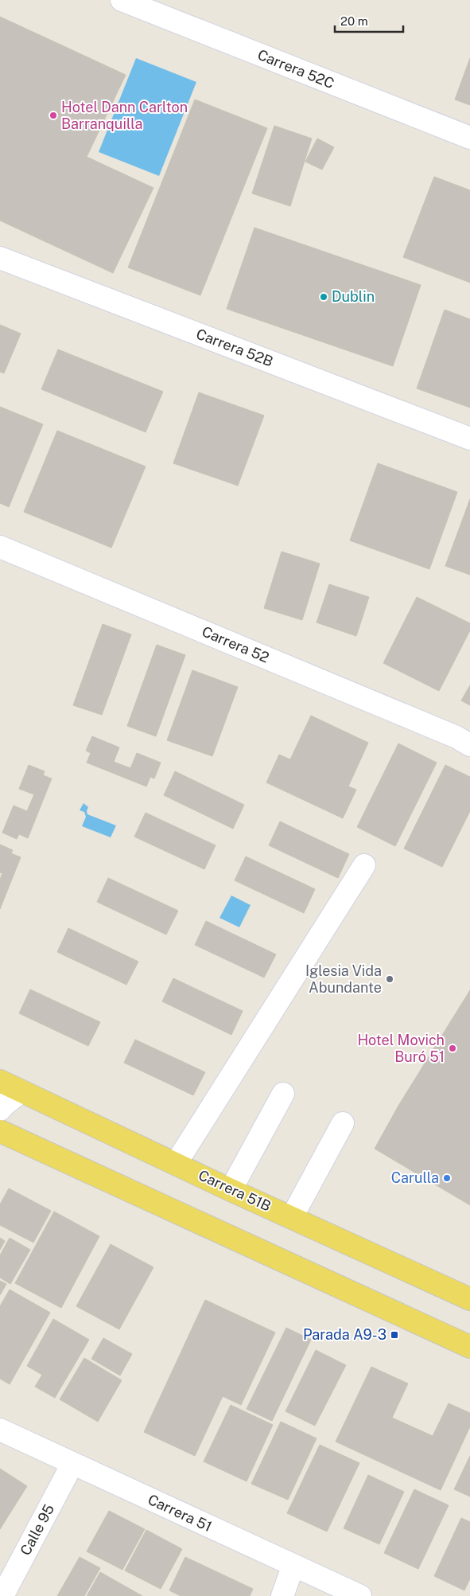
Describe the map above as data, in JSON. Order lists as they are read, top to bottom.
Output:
{
  "streets": {
    "main road": ["Carrera 51B"],
    "street": [
      "Carrera 52C",
      "Carrera 52B",
      "Carrera 52",
      "Carrera 51",
      "Calle 95"
    ]
  },
  "crossings": [
    ["Carrera 51", "Calle 95"]
  ],
  "places": {
    "other": [
      "Hotel Dann Carlton Barranquilla",
      "Dublin",
      "Iglesia Vida Abundante",
      "Hotel Movich Buró 51",
      "Carulla"
    ],
    "transit": ["Parada A9-3"]
  },
  "scale_bar": "20 m"
}
